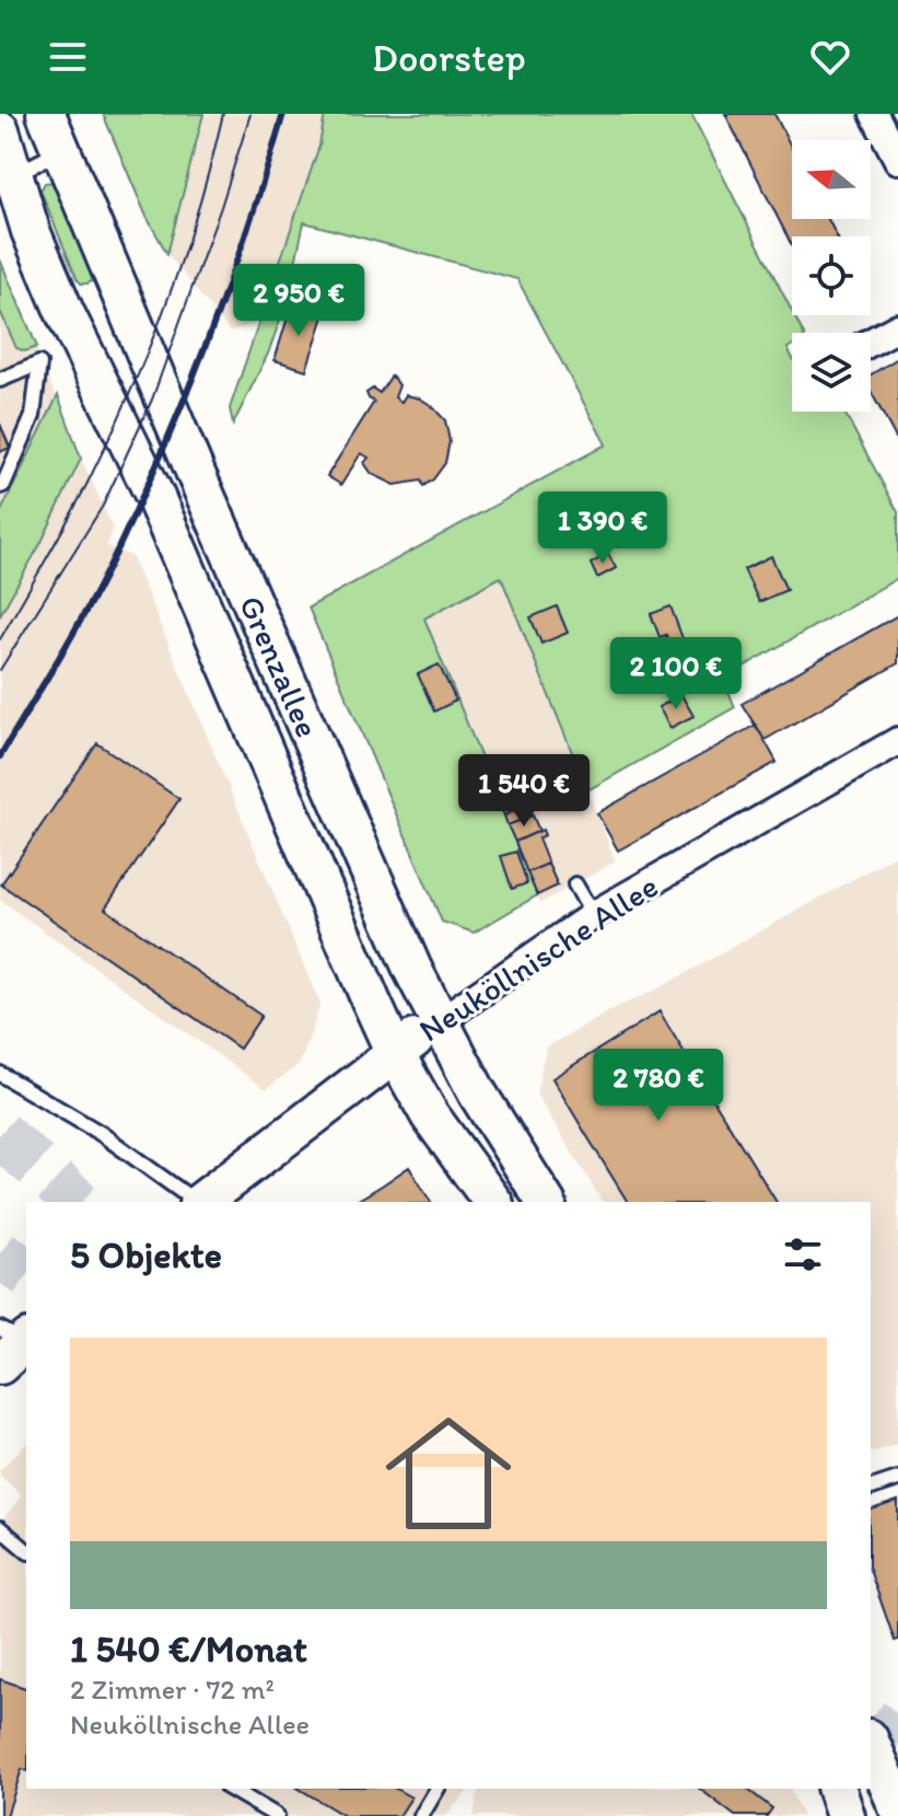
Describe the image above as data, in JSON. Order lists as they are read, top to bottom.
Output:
{
  "streets": {
    "main road": ["Grenzallee", "Neuköllnische Allee"]
  },
  "crossings": [
    ["Grenzallee", "Neuköllnische Allee"]
  ],
  "north": "left",
  "page": {
    "header": "Doorstep",
    "price": [
      "2 950 €",
      "1 390 €",
      "2 100 €",
      "1 540 €",
      "2 780 €"
    ],
    "heading": "5 Objekte",
    "list": [
      {
        "name": "1 540 €/Monat",
        "note": "2 Zimmer · 72 m² · Neuköllnische Allee"
      }
    ]
  }
}
